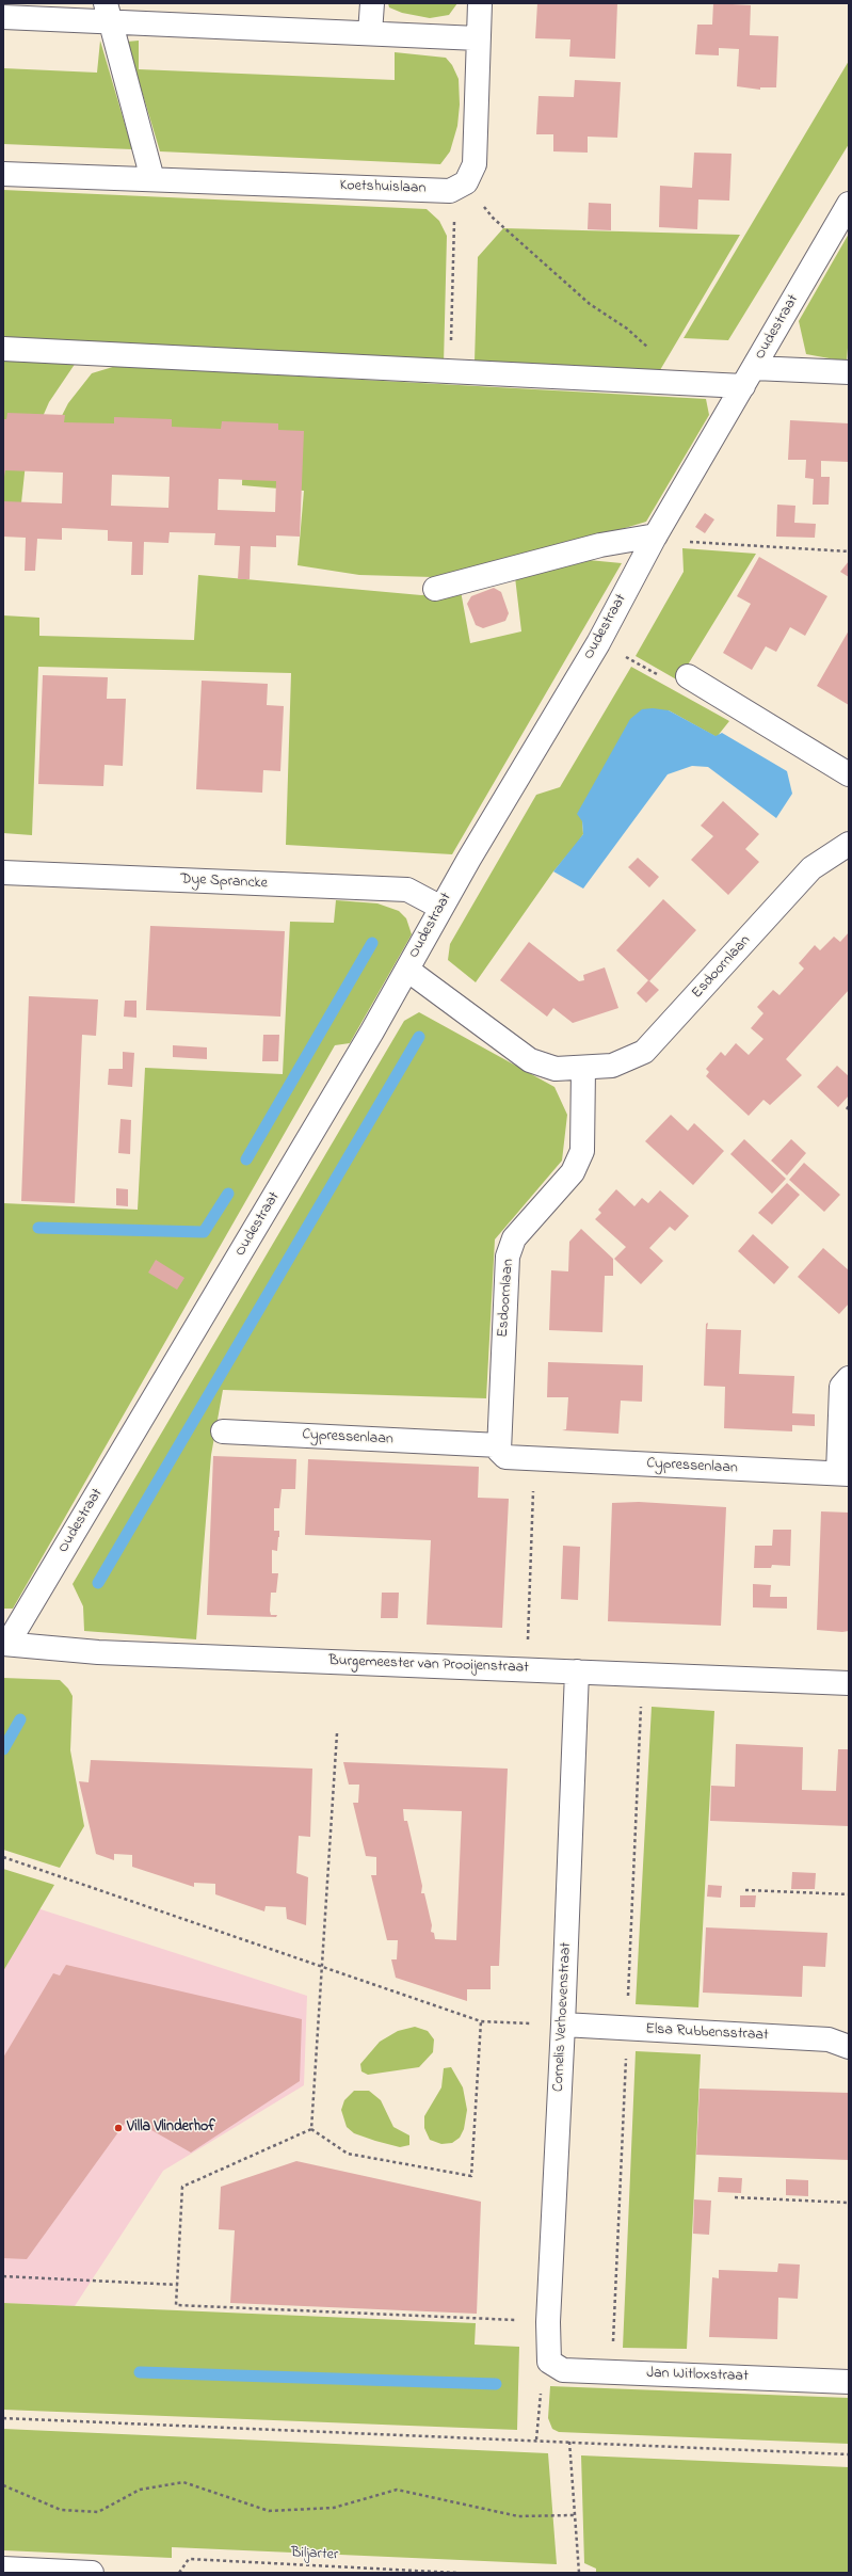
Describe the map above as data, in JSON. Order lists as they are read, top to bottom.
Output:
{
  "streets": {
    "street": [
      "Koetshuislaan",
      "Oudestraat",
      "Dye Sprancke",
      "Esdoornlaan",
      "Cypressenlaan",
      "Burgemeester van Prooijenstraat",
      "Cornelis Verhoevenstraat",
      "Elsa Rubbensstraat",
      "Jan Witloxstraat"
    ],
    "path": ["Biljarter"]
  },
  "crossings": [
    ["Oudestraat", "Dye Sprancke"],
    ["Oudestraat", "Esdoornlaan"],
    ["Oudestraat", "Burgemeester van Prooijenstraat"],
    ["Esdoornlaan", "Cypressenlaan"],
    ["Burgemeester van Prooijenstraat", "Cornelis Verhoevenstraat"],
    ["Cornelis Verhoevenstraat", "Elsa Rubbensstraat"],
    ["Cornelis Verhoevenstraat", "Jan Witloxstraat"]
  ],
  "places": ["Villa Vlinderhof"]
}
